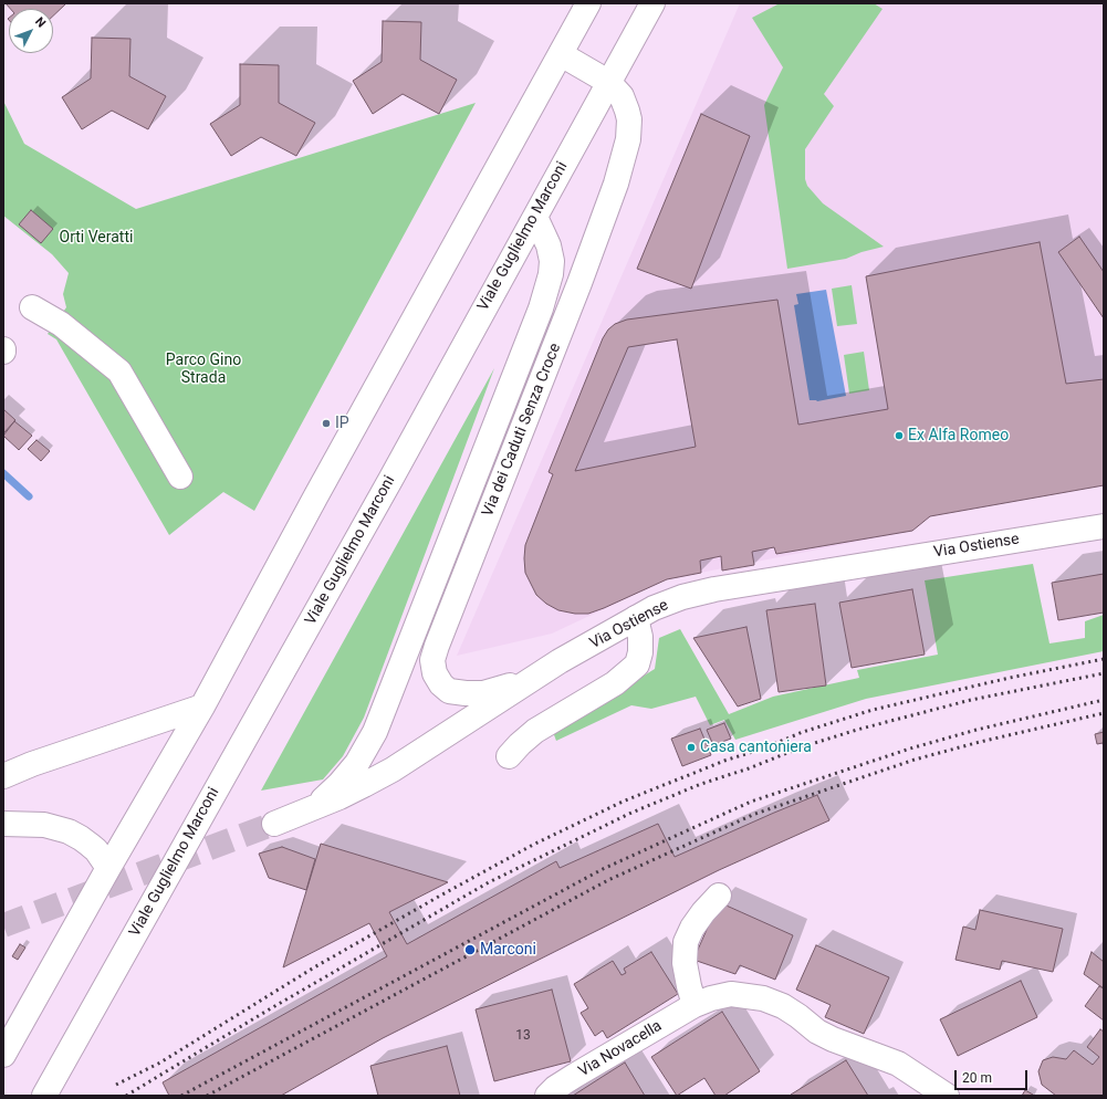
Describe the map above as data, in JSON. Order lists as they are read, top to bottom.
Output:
{
  "streets": {
    "main road": [
      "Viale Guglielmo Marconi",
      "Via dei Caduti Senza Croce",
      "Via Ostiense",
      "Via Novacella"
    ]
  },
  "crossings": [
    ["Viale Guglielmo Marconi", "Via dei Caduti Senza Croce"],
    ["Via dei Caduti Senza Croce", "Via Ostiense"]
  ],
  "parks": ["Orti Veratti", "Parco Gino Strada"],
  "places": [
    "IP",
    "Ex Alfa Romeo",
    "Casa cantoniera",
    "Marconi"
  ],
  "house_numbers": ["13"],
  "scale_bar": "20 m",
  "north": "top right"
}
